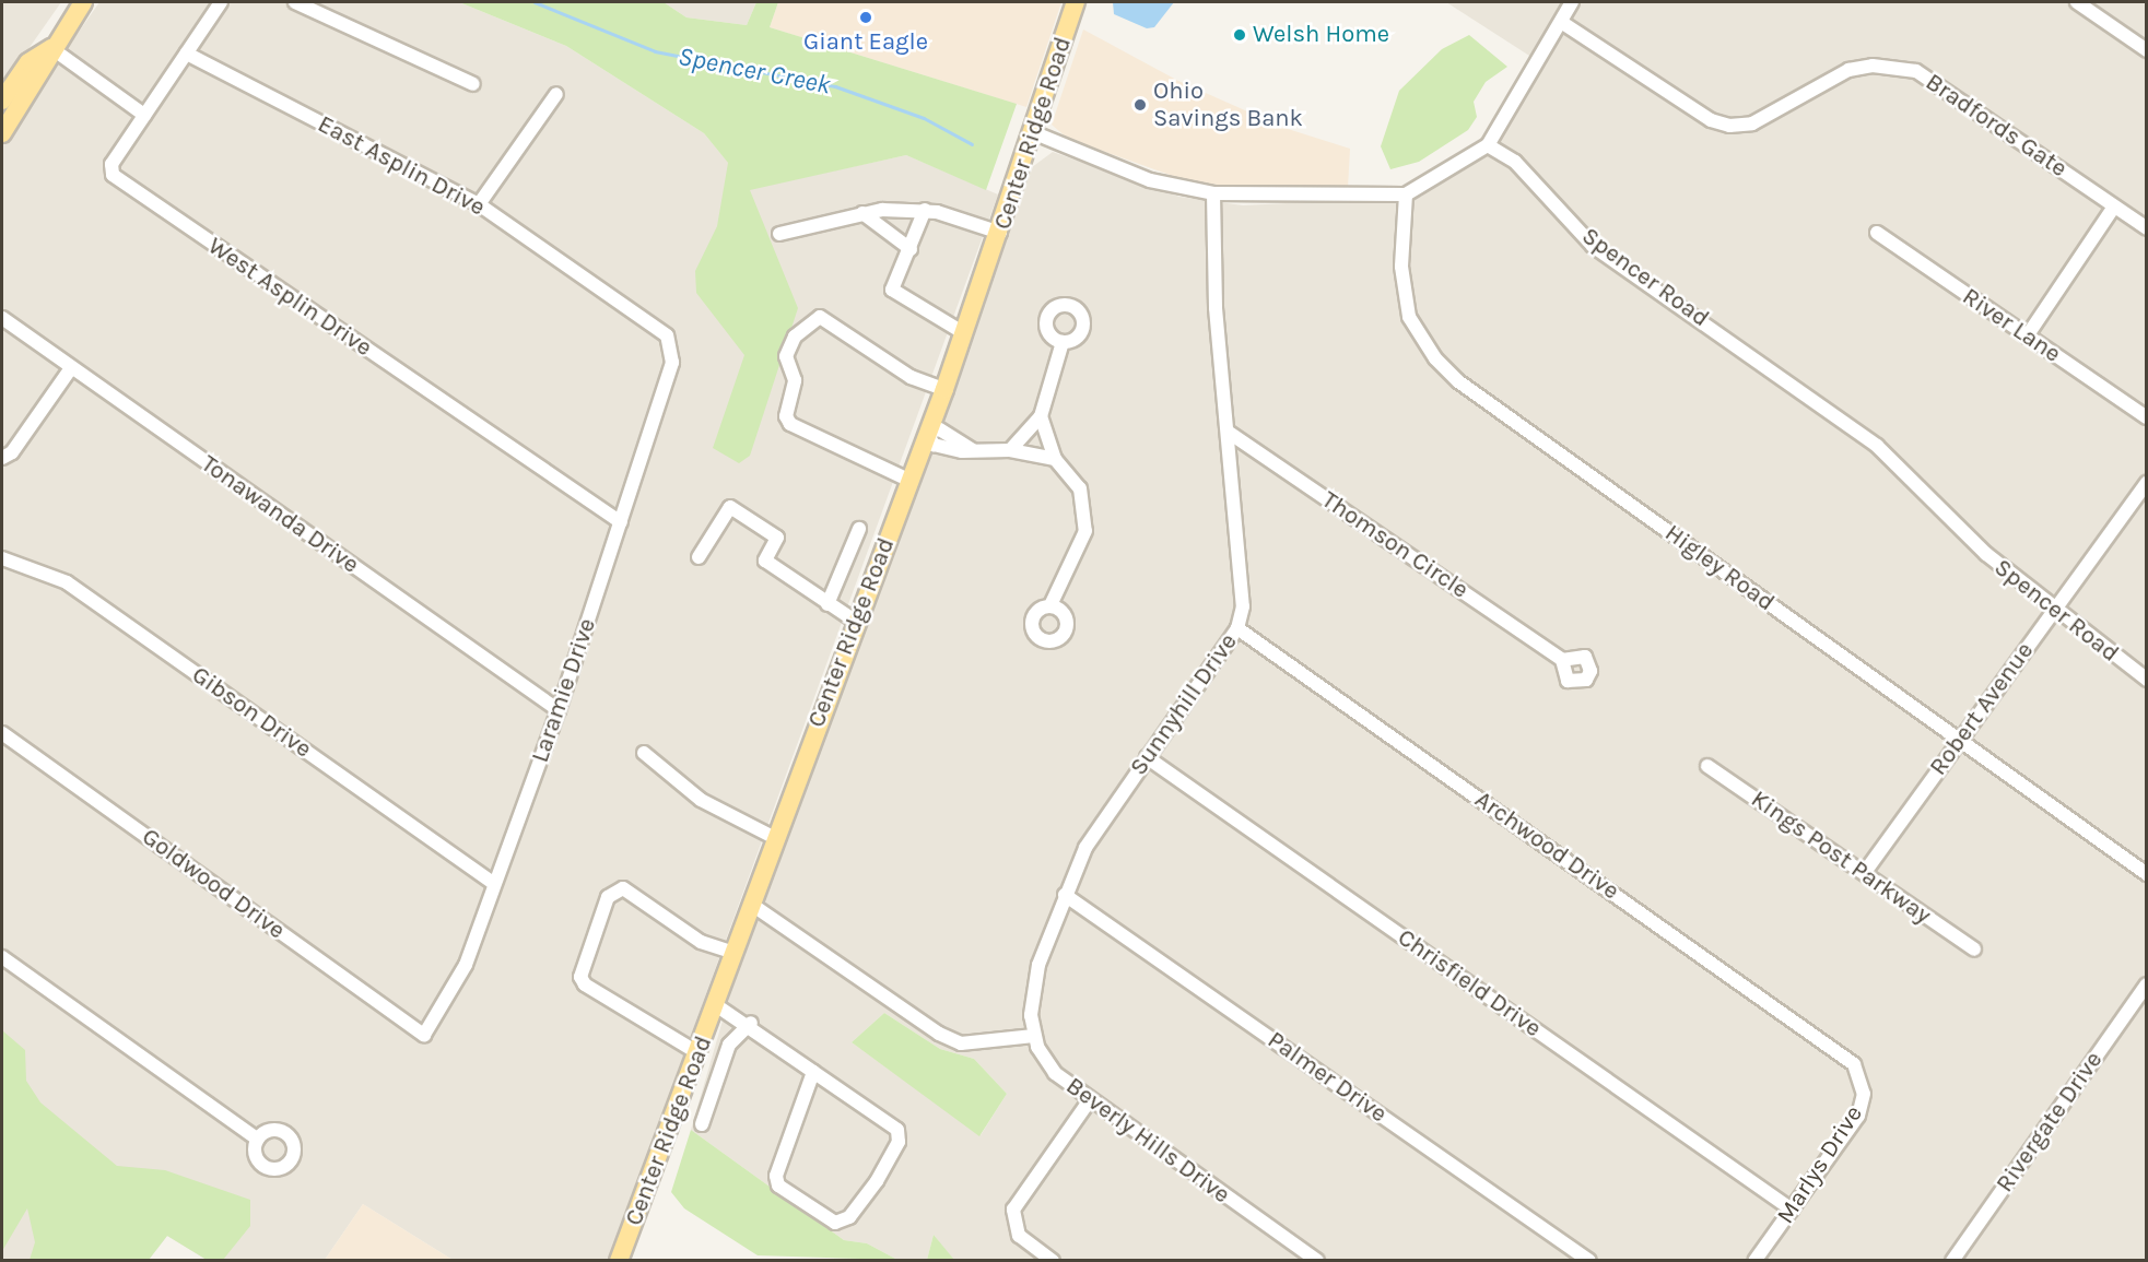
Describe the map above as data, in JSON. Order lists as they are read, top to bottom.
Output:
{
  "streets": {
    "main road": ["Center Ridge Road"],
    "street": [
      "Bradfords Gate",
      "East Asplin Drive",
      "Spencer Road",
      "West Asplin Drive",
      "River Lane",
      "Tonawanda Drive",
      "Thomson Circle",
      "Higley Road",
      "Laramie Drive",
      "Sunnyhill Drive",
      "Robert Avenue",
      "Gibson Drive",
      "Archwood Drive",
      "Kings Post Parkway",
      "Goldwood Drive",
      "Chrisfield Drive",
      "Palmer Drive",
      "Rivergate Drive",
      "Beverly Hills Drive",
      "Marlys Drive"
    ]
  },
  "crossings": [
    ["East Asplin Drive", "Laramie Drive"],
    ["Spencer Road", "Robert Avenue"],
    ["West Asplin Drive", "Laramie Drive"],
    ["Tonawanda Drive", "Laramie Drive"],
    ["Thomson Circle", "Sunnyhill Drive"],
    ["Higley Road", "Robert Avenue"],
    ["Laramie Drive", "Gibson Drive"],
    ["Laramie Drive", "Goldwood Drive"],
    ["Sunnyhill Drive", "Archwood Drive"],
    ["Sunnyhill Drive", "Chrisfield Drive"],
    ["Sunnyhill Drive", "Palmer Drive"],
    ["Sunnyhill Drive", "Beverly Hills Drive"],
    ["Robert Avenue", "Kings Post Parkway"],
    ["Archwood Drive", "Marlys Drive"],
    ["Chrisfield Drive", "Marlys Drive"]
  ],
  "water": ["Spencer Creek"],
  "places": ["Giant Eagle", "Welsh Home", "Ohio Savings Bank"]
}
